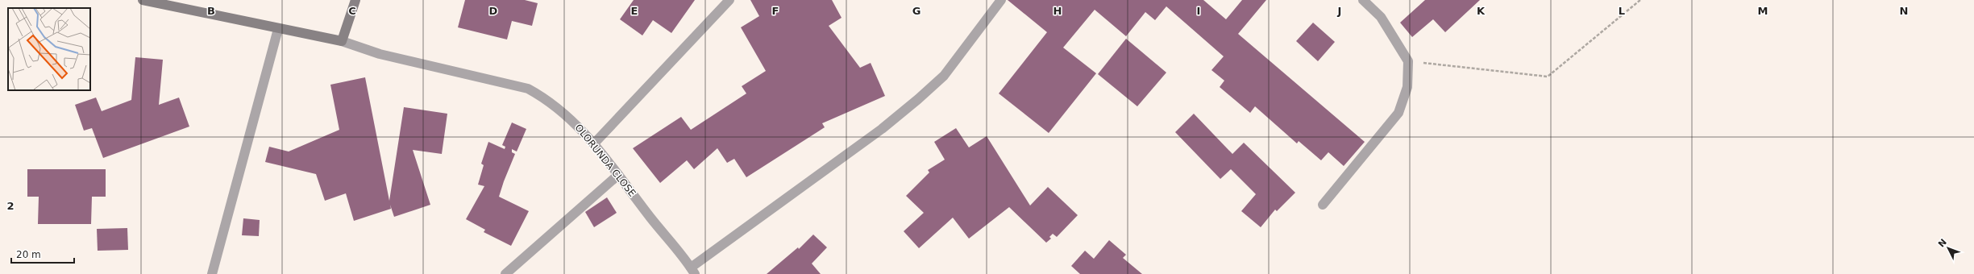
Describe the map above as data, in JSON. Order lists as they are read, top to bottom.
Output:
{
  "streets": {
    "street": ["OLORUNDA CLOSE"]
  },
  "scale_bar": "20 m",
  "north": "top left",
  "grid": {
    "columns": [
      "B",
      "C",
      "D",
      "E",
      "F",
      "G",
      "H",
      "I",
      "J",
      "K",
      "L",
      "M",
      "N"
    ],
    "rows": ["2"]
  }
}
